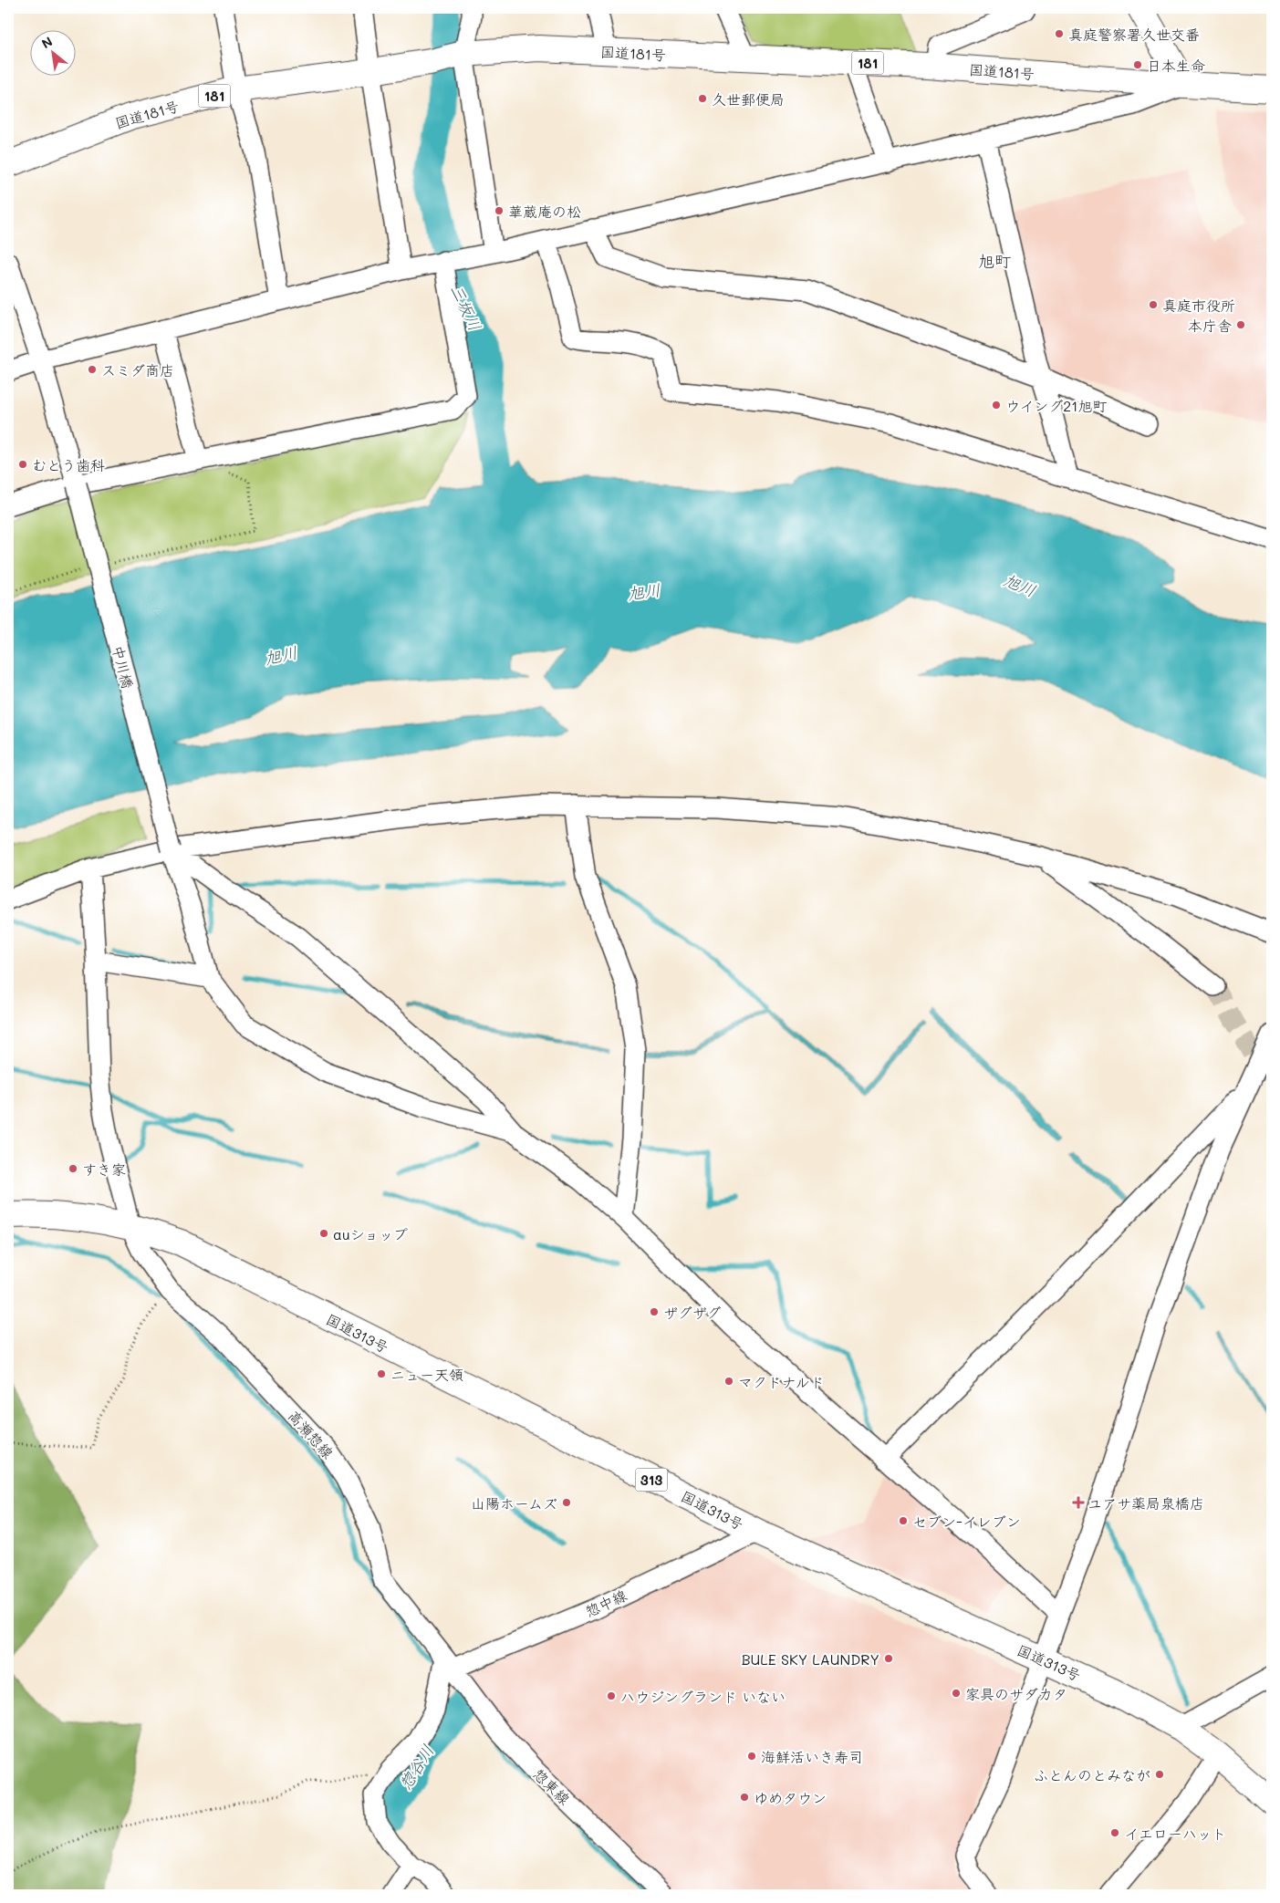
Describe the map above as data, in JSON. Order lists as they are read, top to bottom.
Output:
{
  "streets": {
    "main road": [
      "国道181号",
      "181",
      "国道313号",
      "313"
    ],
    "street": [
      "中川橋",
      "高瀬惣線",
      "惣中線",
      "惣東線"
    ]
  },
  "crossings": [
    ["国道313号", "高瀬惣線"],
    ["国道313号", "惣中線"],
    ["高瀬惣線", "惣中線"],
    ["高瀬惣線", "惣東線"],
    ["惣中線", "惣東線"]
  ],
  "districts": ["旭町"],
  "water": ["三坂川", "旭川", "惣谷川"],
  "places": {
    "other": [
      "真庭警察署久世交番",
      "日本生命",
      "久世郵便局",
      "華蔵庵の松",
      "真庭市役所",
      "本庁舎",
      "スミダ商店",
      "ウイング21旭町",
      "むとう歯科",
      "すき家",
      "auショップ",
      "ザグザグ",
      "ニュー天領",
      "マクドナルド",
      "山陽ホームズ",
      "セブン-イレブン",
      "BULE SKY LAUNDRY",
      "家具のサダカタ",
      "ハウジングランド いない",
      "海鮮活いき寿司",
      "ふとんのとみなが",
      "ゆめタウン",
      "イエローハット"
    ],
    "health": ["ユアサ薬局泉橋店"]
  },
  "north": "top left"
}
